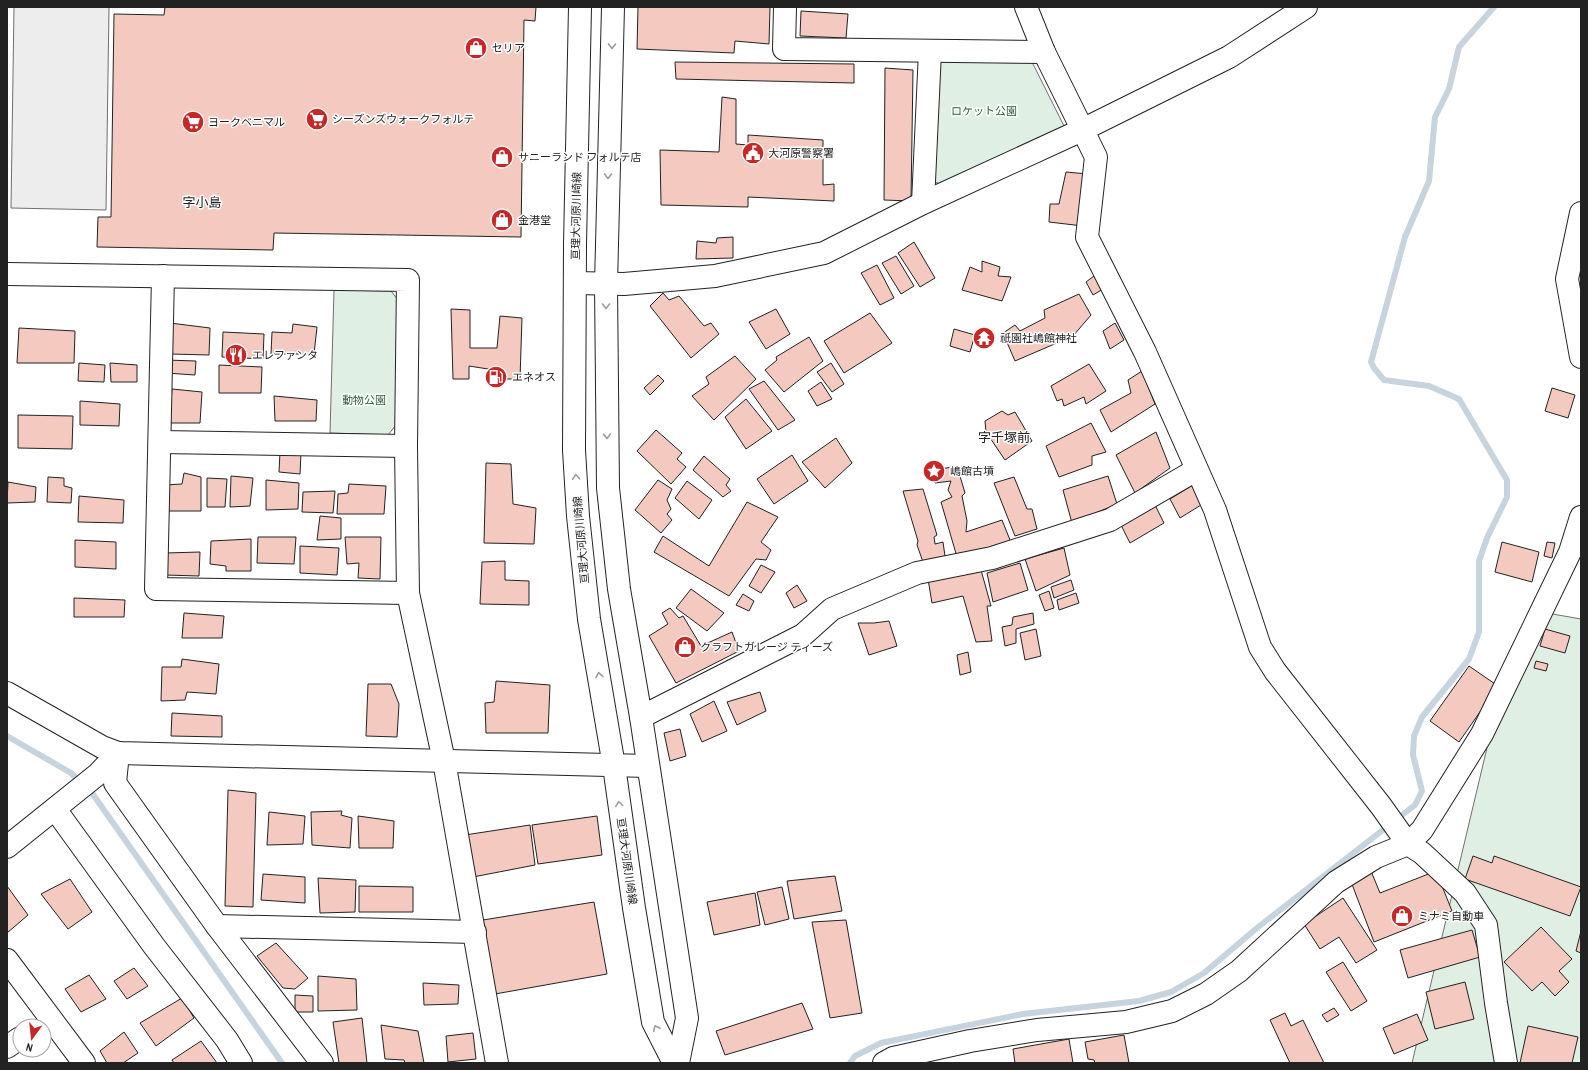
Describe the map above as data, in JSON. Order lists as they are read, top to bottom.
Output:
{
  "streets": {
    "street": ["亘理大河原川崎線"]
  },
  "districts": ["字小島", "字千塚前"],
  "parks": ["ロケット公園", "動物公園"],
  "places": {
    "shop": [
      "セリア",
      "サニーランド フォルテ店",
      "金港堂",
      "クラフトガレージ ティーズ",
      "ミナミ自動車"
    ],
    "supermarket": ["シーズンズウォークフォルテ", "ヨークベニマル"],
    "public building": ["大河原警察署"],
    "temple": ["祇園社嶋館神社"],
    "restaurant": ["エレファンタ"],
    "fuel station": ["エネオス"],
    "place": ["嶋館古墳"]
  },
  "north": "bottom"
}
